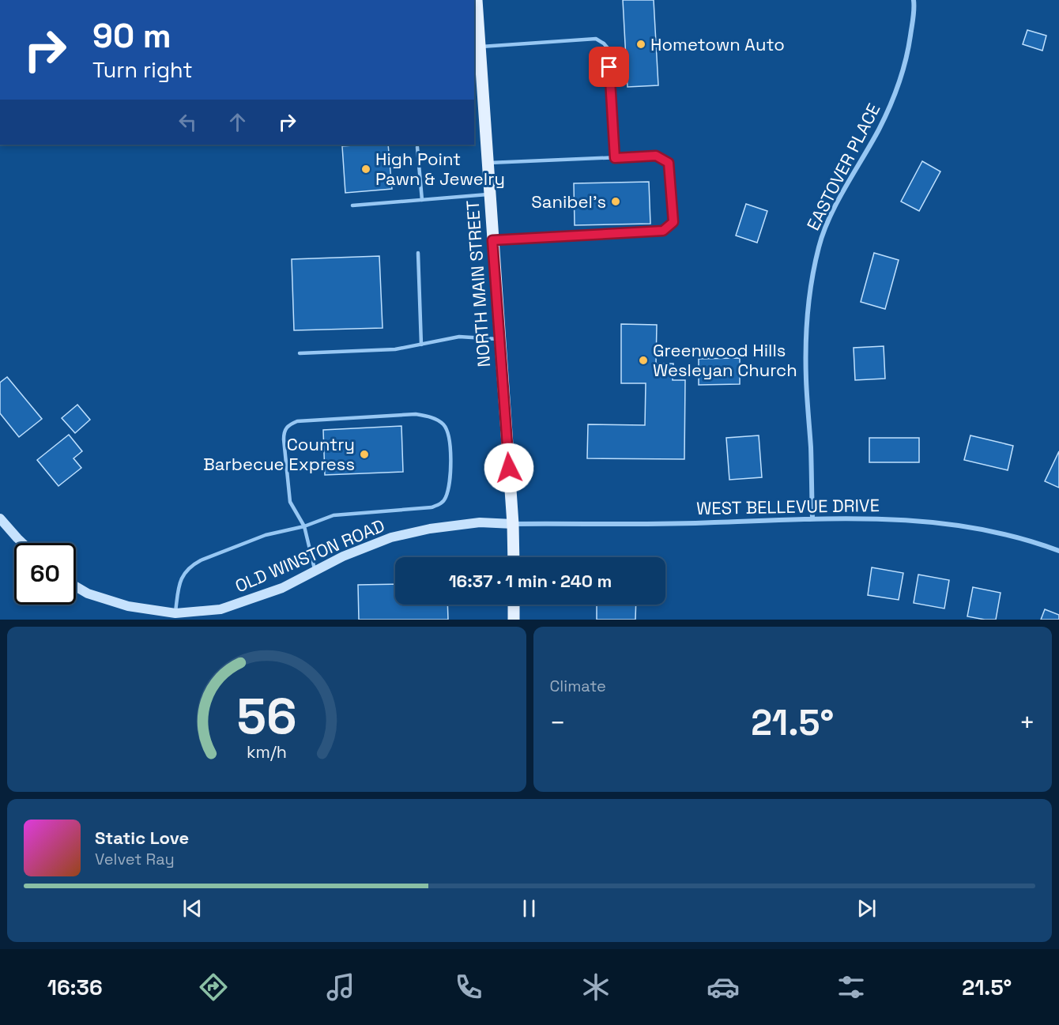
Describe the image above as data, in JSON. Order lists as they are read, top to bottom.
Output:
{
  "streets": {
    "main road": ["NORTH MAIN STREET"],
    "street": ["EASTOVER PLACE", "WEST BELLEVUE DRIVE", "OLD WINSTON ROAD"]
  },
  "crossings": [
    ["EASTOVER PLACE", "WEST BELLEVUE DRIVE"],
    ["NORTH MAIN STREET", "WEST BELLEVUE DRIVE"],
    ["NORTH MAIN STREET", "OLD WINSTON ROAD"],
    ["WEST BELLEVUE DRIVE", "OLD WINSTON ROAD"]
  ],
  "places": [
    "Hometown Auto",
    "High Point Pawn & Jewelry",
    "Sanibel's",
    "Greenwood Hills Wesleyan Church",
    "Country Barbecue Express"
  ],
  "page": {
    "turn": ["90 m", "Turn right"],
    "limit": "60",
    "trip": "16:37 · 1 min · 240 m",
    "tile": "Climate",
    "heat": ["−", "21.5°", "+"],
    "song": ["Static Love", "Velvet Ray"],
    "tabs": ["16:36", "21.5°"],
    "gauge": ["56", "km/h"]
  }
}
